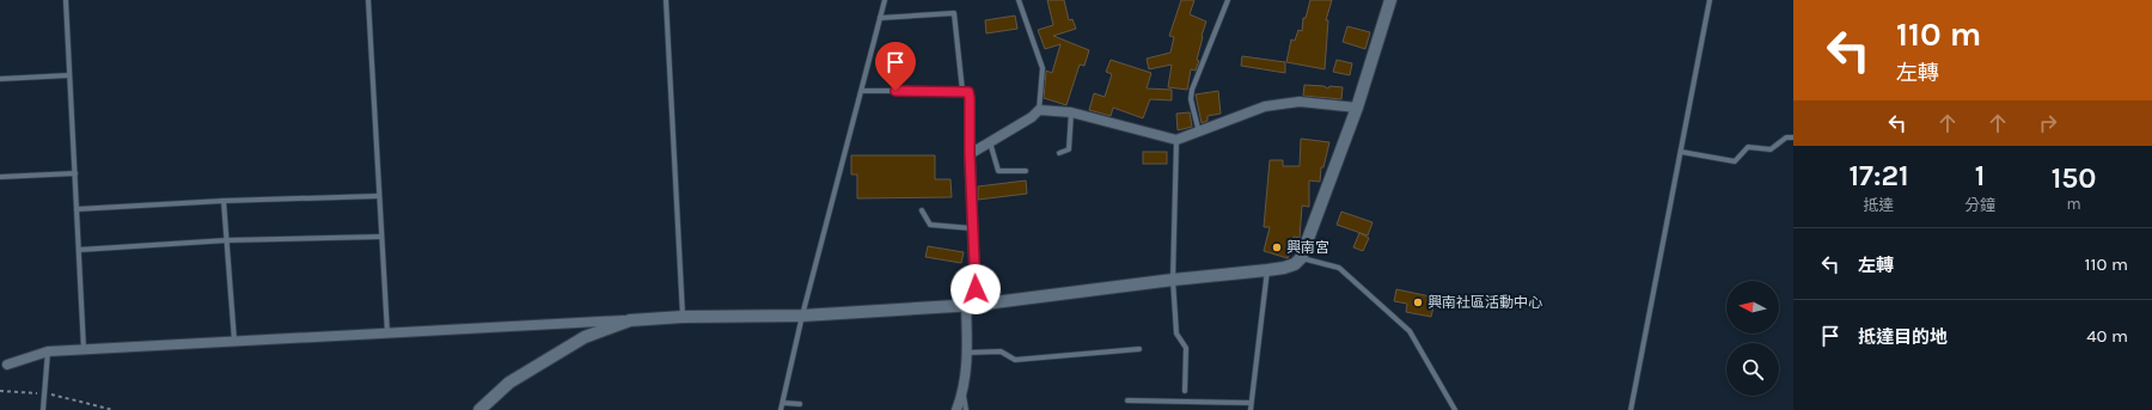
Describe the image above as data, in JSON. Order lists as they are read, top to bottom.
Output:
{
  "places": ["興南宮", "興南社區活動中心"],
  "north": "left",
  "page": {
    "turn": ["110 m", "左轉"],
    "eta": [
      "17:21",
      "抵達",
      "1",
      "分鐘",
      "150",
      "m"
    ],
    "list": [
      {
        "name": "左轉",
        "value": "110 m"
      },
      {
        "name": "抵達目的地",
        "value": "40 m"
      }
    ]
  }
}
